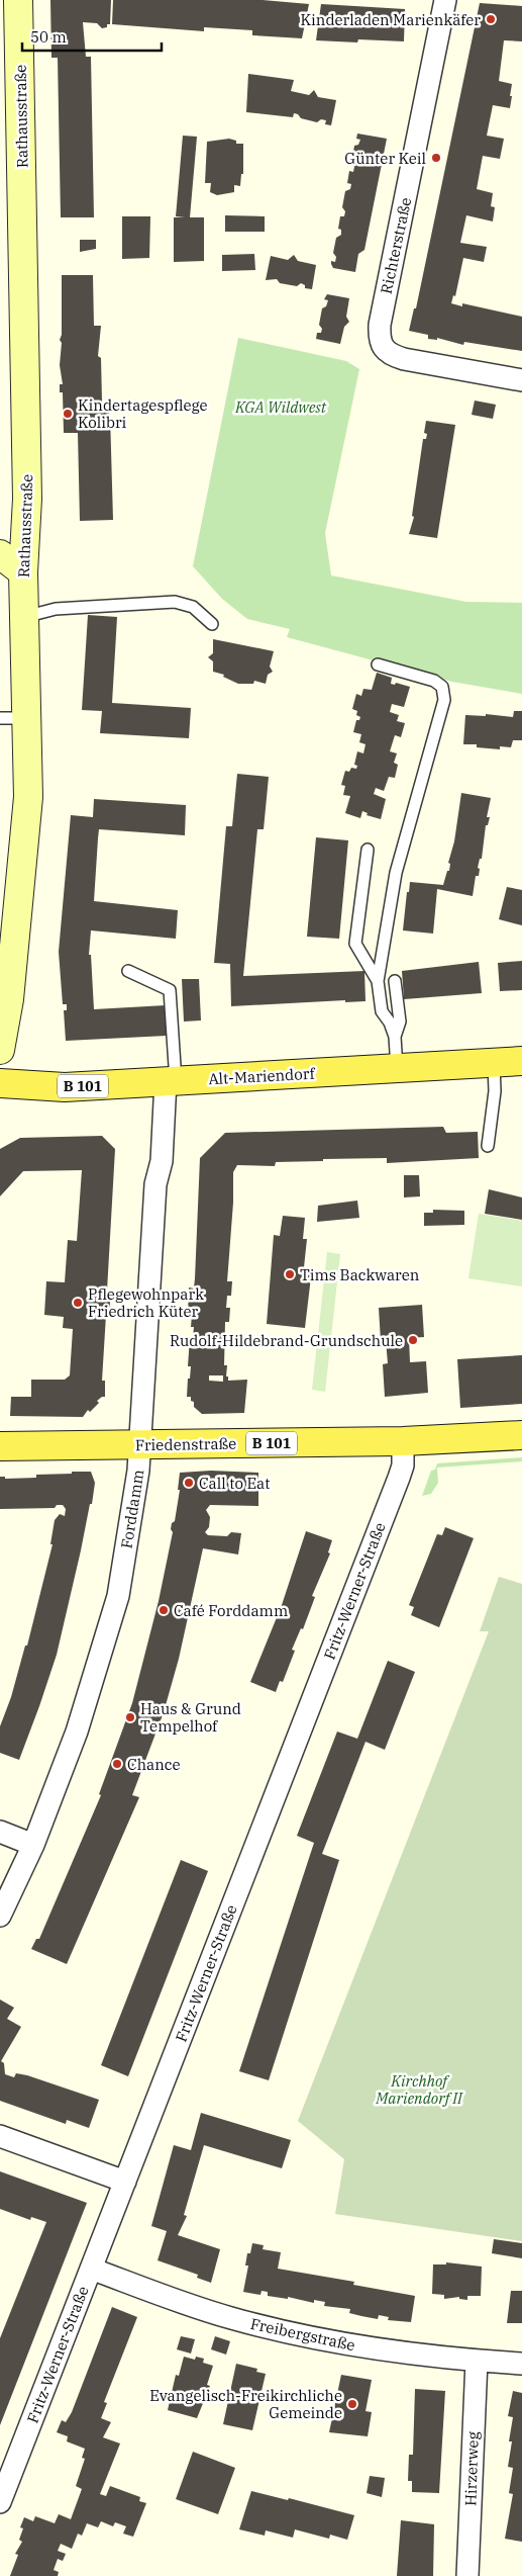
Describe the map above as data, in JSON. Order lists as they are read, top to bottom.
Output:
{
  "streets": {
    "main road": [
      "Rathausstraße",
      "Alt-Mariendorf",
      "B 101",
      "Friedenstraße"
    ],
    "street": [
      "Richterstraße",
      "Forddamm",
      "Fritz-Werner-Straße",
      "Freibergstraße",
      "Hirzerweg"
    ]
  },
  "crossings": [
    ["Alt-Mariendorf", "Forddamm"],
    ["Friedenstraße", "Forddamm"],
    ["Friedenstraße", "Fritz-Werner-Straße"],
    ["Fritz-Werner-Straße", "Freibergstraße"],
    ["Freibergstraße", "Hirzerweg"]
  ],
  "parks": ["KGA Wildwest", "Kirchhof Mariendorf II"],
  "places": [
    "Kinderladen Marienkäfer",
    "Günter Keil",
    "Kindertagespflege Kolibri",
    "Tims Backwaren",
    "Pflegewohnpark Friedrich Küter",
    "Rudolf-Hildebrand-Grundschule",
    "Call to Eat",
    "Café Forddamm",
    "Haus & Grund Tempelhof",
    "Chance",
    "Evangelisch-Freikirchliche Gemeinde"
  ],
  "scale_bar": "50 m"
}
